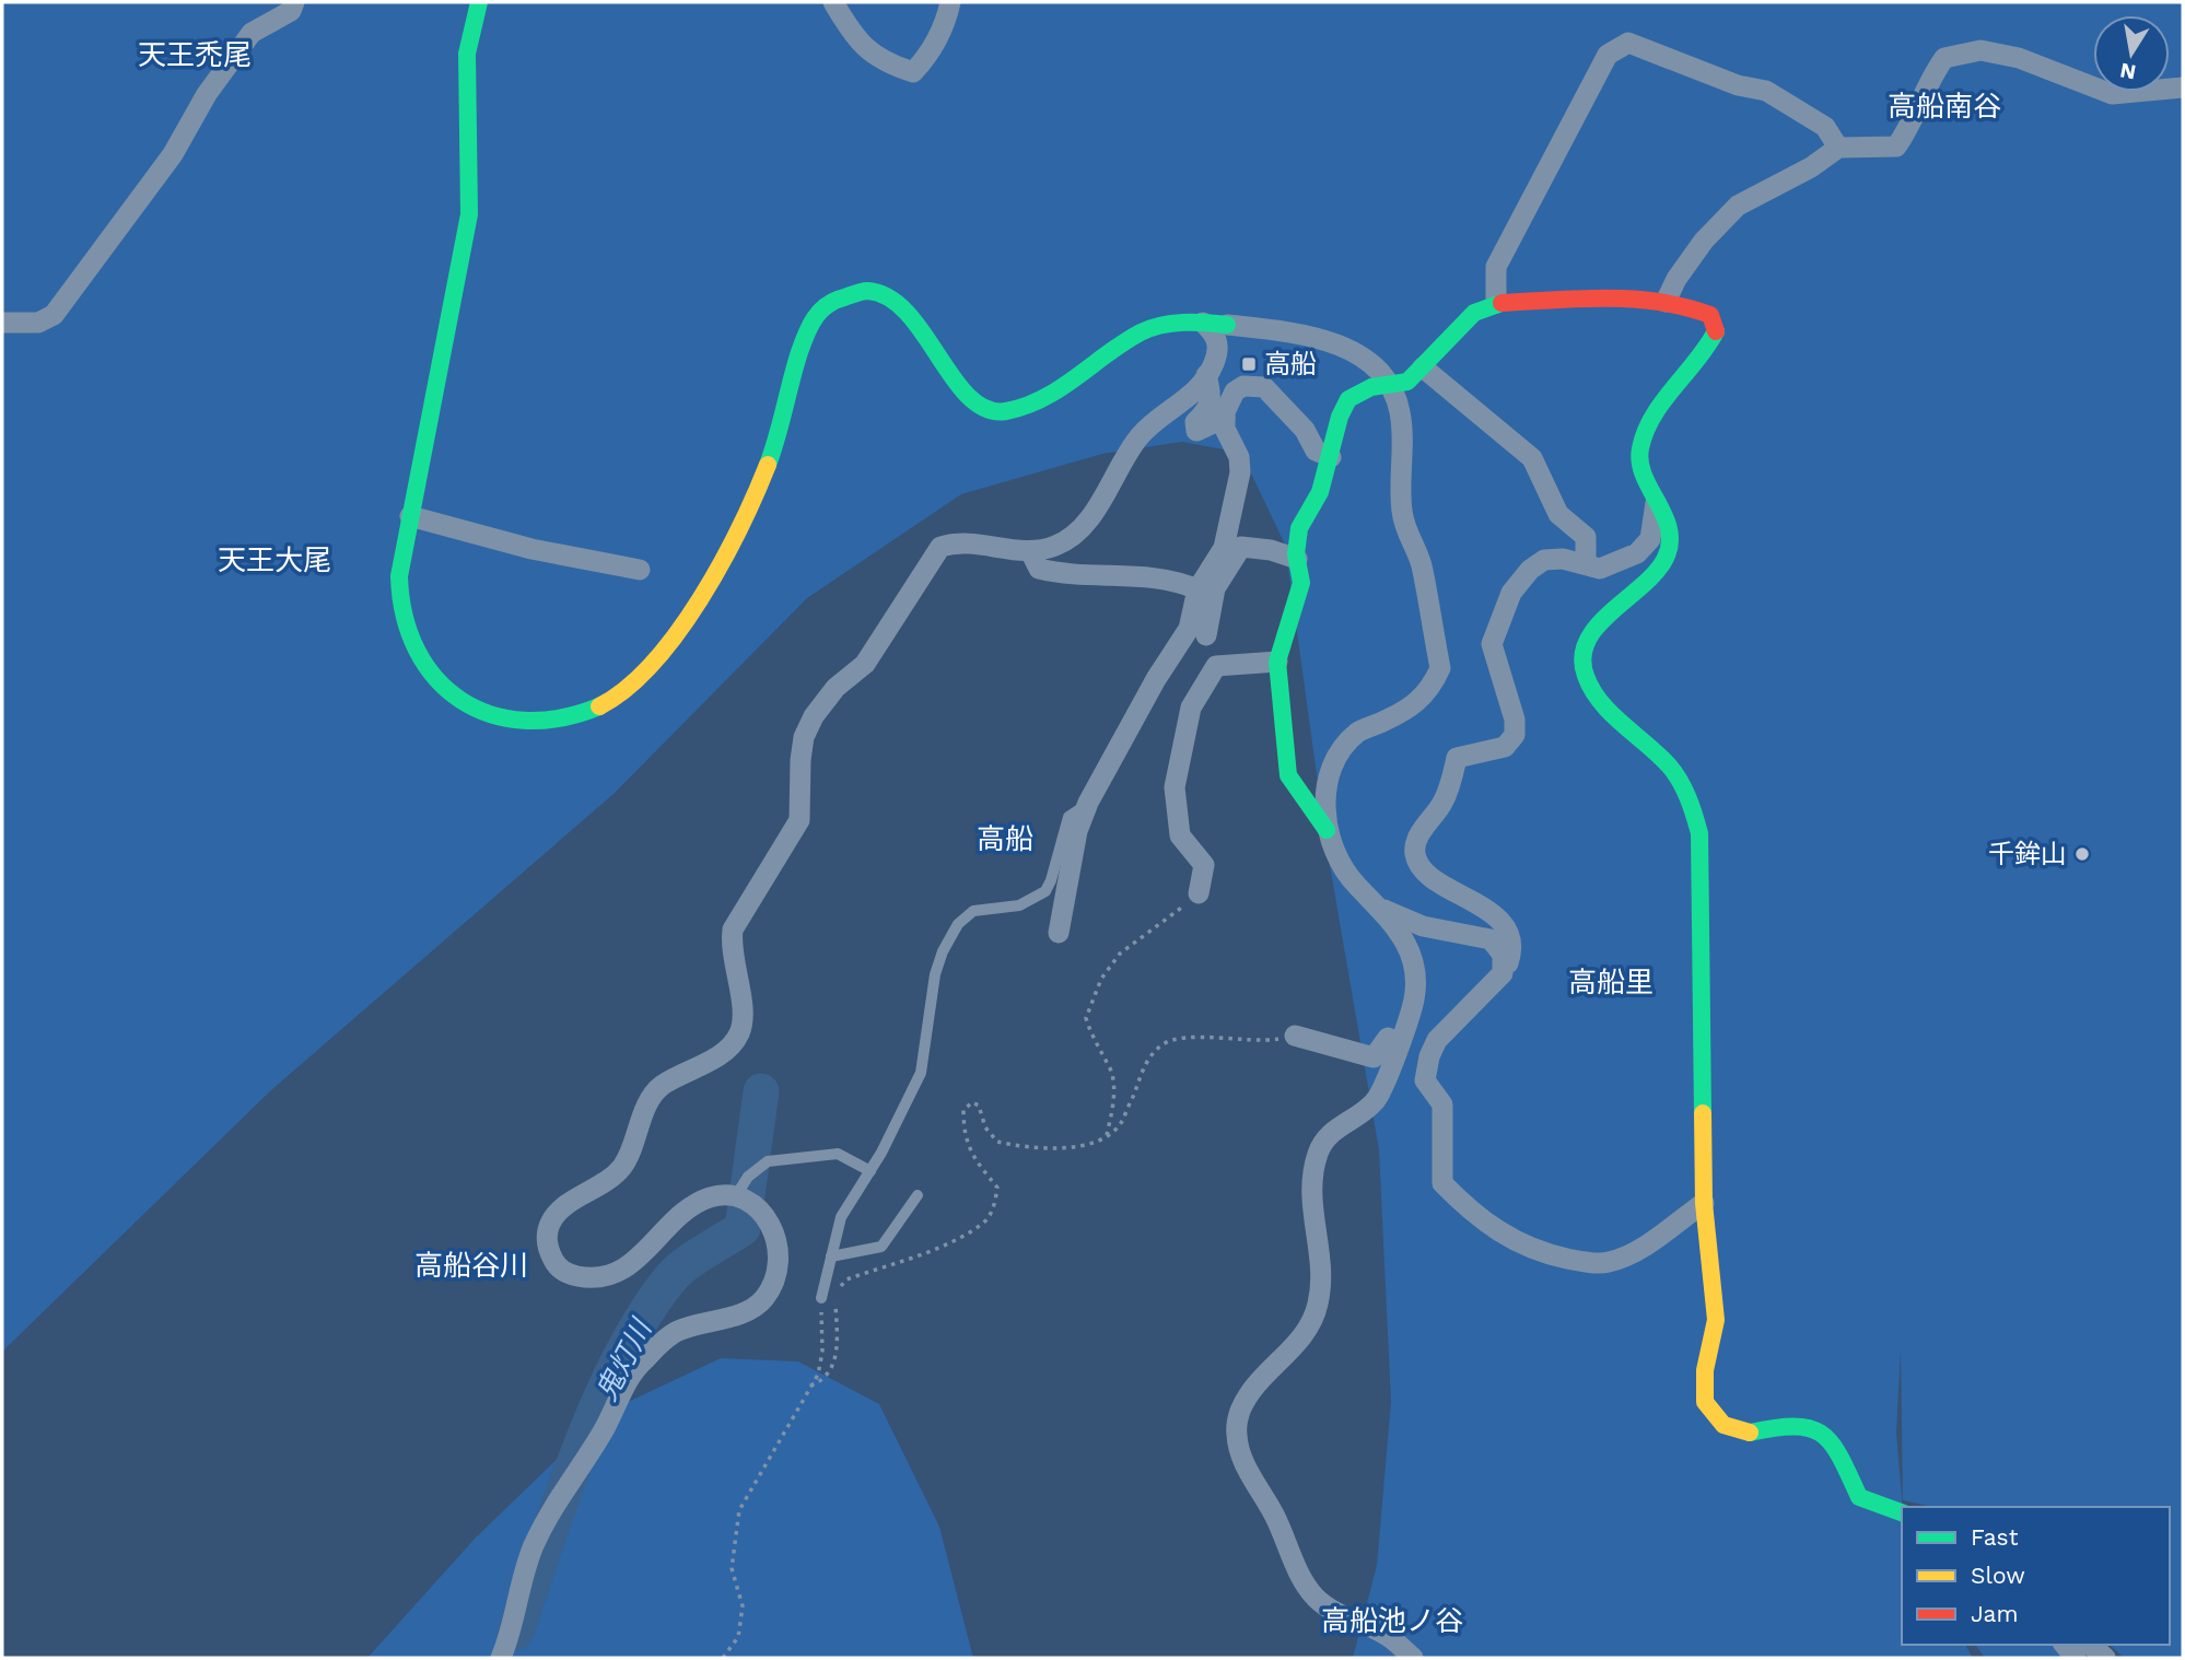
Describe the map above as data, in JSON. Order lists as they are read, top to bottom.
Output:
{
  "districts": [
    "天王禿尾",
    "高船南谷",
    "天王大尾",
    "高船",
    "高船里",
    "高船谷川",
    "高船池ノ谷"
  ],
  "water": ["鬼灯川"],
  "places": {
    "transit": ["高船"],
    "other": ["千鉾山"]
  },
  "legend": ["Fast", "Slow", "Jam"],
  "north": "bottom"
}
